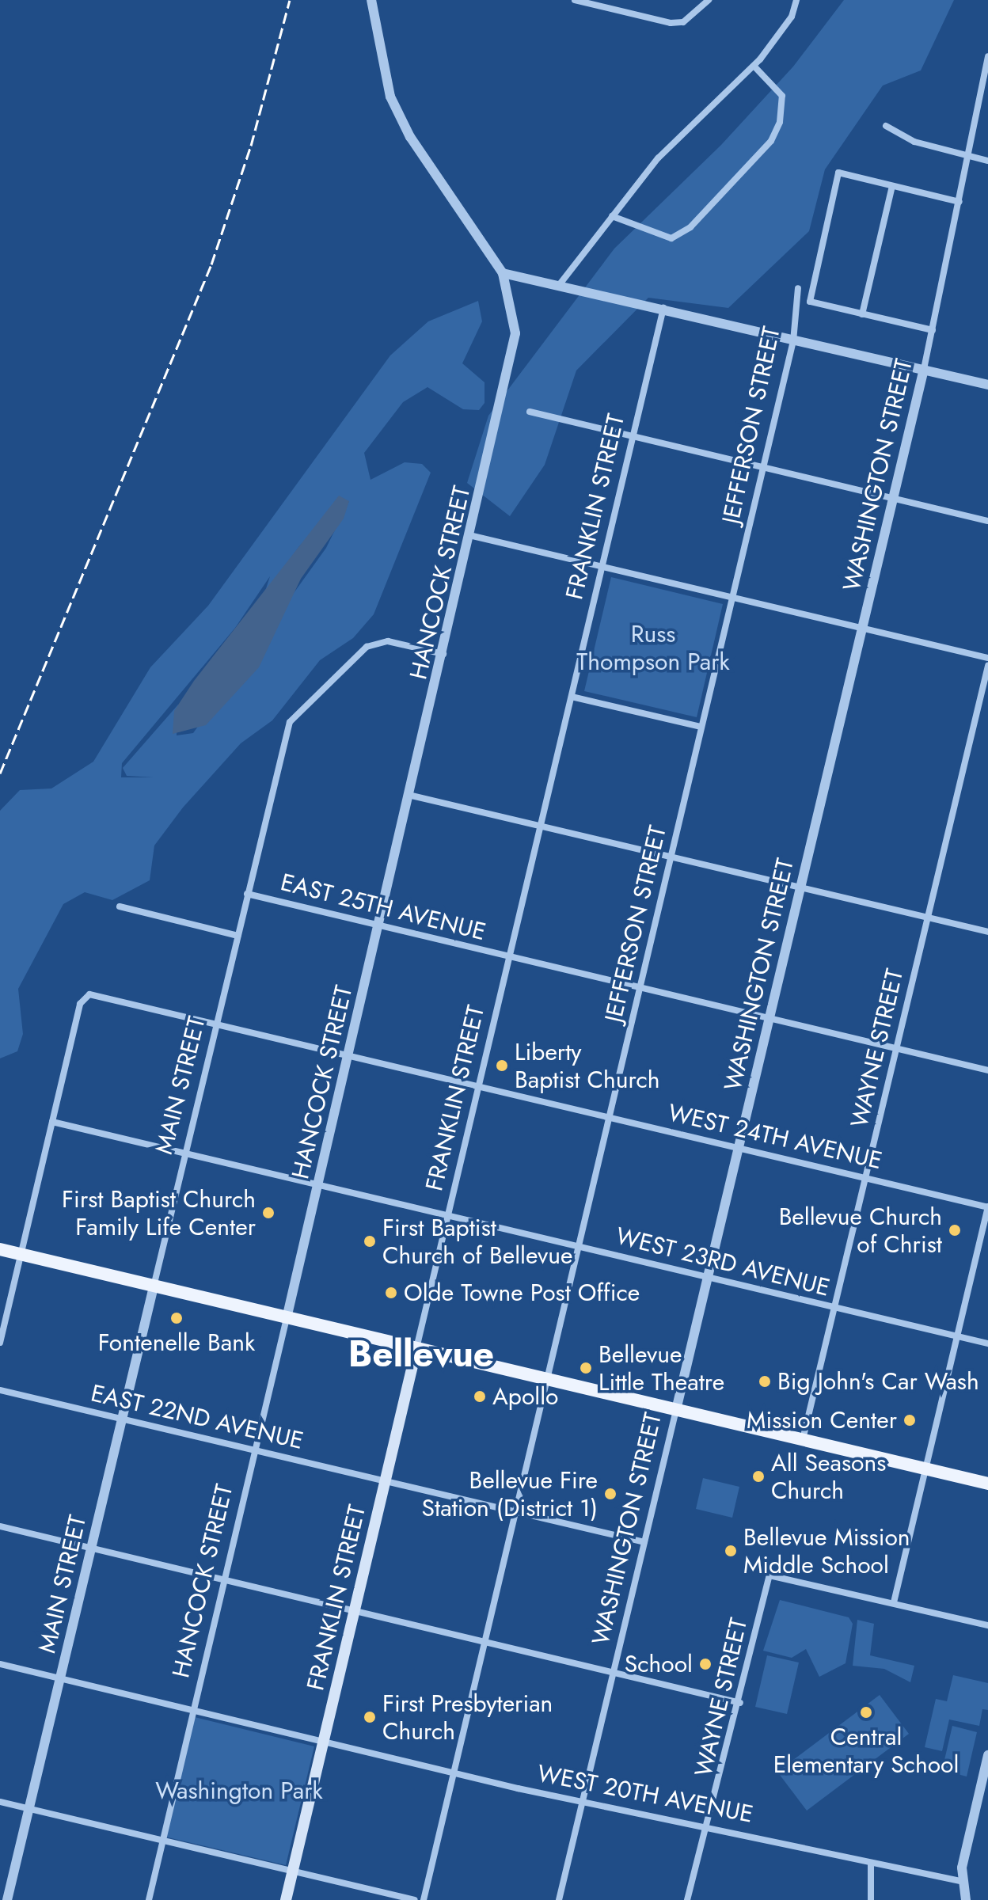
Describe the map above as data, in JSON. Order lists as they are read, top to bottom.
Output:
{
  "streets": {
    "main road": ["FRANKLIN STREET"],
    "street": [
      "JEFFERSON STREET",
      "WASHINGTON STREET",
      "HANCOCK STREET",
      "EAST 25TH AVENUE",
      "WAYNE STREET",
      "MAIN STREET",
      "WEST 24TH AVENUE",
      "WEST 23RD AVENUE",
      "EAST 22ND AVENUE",
      "WEST 20TH AVENUE"
    ]
  },
  "crossings": [
    ["JEFFERSON STREET", "EAST 25TH AVENUE"],
    ["JEFFERSON STREET", "WEST 24TH AVENUE"],
    ["JEFFERSON STREET", "WEST 23RD AVENUE"],
    ["JEFFERSON STREET", "EAST 22ND AVENUE"],
    ["JEFFERSON STREET", "WEST 20TH AVENUE"],
    ["WASHINGTON STREET", "EAST 25TH AVENUE"],
    ["WASHINGTON STREET", "WEST 24TH AVENUE"],
    ["WASHINGTON STREET", "WEST 23RD AVENUE"],
    ["WASHINGTON STREET", "EAST 22ND AVENUE"],
    ["WASHINGTON STREET", "WEST 20TH AVENUE"],
    ["FRANKLIN STREET", "EAST 25TH AVENUE"],
    ["FRANKLIN STREET", "WEST 24TH AVENUE"],
    ["FRANKLIN STREET", "WEST 23RD AVENUE"],
    ["FRANKLIN STREET", "EAST 22ND AVENUE"],
    ["FRANKLIN STREET", "WEST 20TH AVENUE"],
    ["HANCOCK STREET", "EAST 25TH AVENUE"],
    ["HANCOCK STREET", "MAIN STREET"],
    ["HANCOCK STREET", "WEST 24TH AVENUE"],
    ["HANCOCK STREET", "WEST 23RD AVENUE"],
    ["HANCOCK STREET", "EAST 22ND AVENUE"],
    ["HANCOCK STREET", "WEST 20TH AVENUE"],
    ["EAST 25TH AVENUE", "WAYNE STREET"],
    ["EAST 25TH AVENUE", "MAIN STREET"],
    ["WAYNE STREET", "WEST 24TH AVENUE"],
    ["WAYNE STREET", "WEST 23RD AVENUE"],
    ["WAYNE STREET", "WEST 20TH AVENUE"],
    ["MAIN STREET", "WEST 24TH AVENUE"],
    ["MAIN STREET", "WEST 23RD AVENUE"],
    ["MAIN STREET", "EAST 22ND AVENUE"],
    ["MAIN STREET", "WEST 20TH AVENUE"],
    ["WEST 24TH AVENUE", "WEST 23RD AVENUE"]
  ],
  "districts": ["Bellevue"],
  "parks": ["Russ Thompson Park", "Washington Park"],
  "places": [
    "Liberty Baptist Church",
    "First Baptist Church Family Life Center",
    "Bellevue Church of Christ",
    "First Baptist Church of Bellevue",
    "Olde Towne Post Office",
    "Fontenelle Bank",
    "Bellevue Little Theatre",
    "Big John's Car Wash",
    "Apollo",
    "Mission Center",
    "All Seasons Church",
    "Bellevue Fire Station (District 1)",
    "Bellevue Mission Middle School",
    "School",
    "Central Elementary School",
    "First Presbyterian Church"
  ]
}
